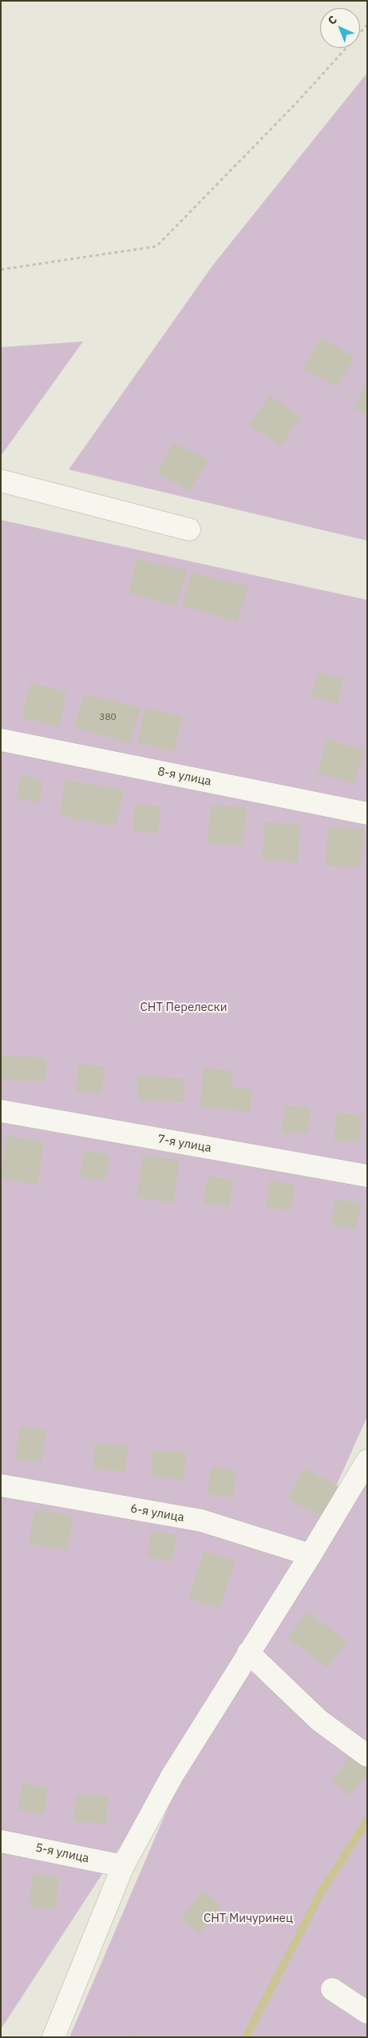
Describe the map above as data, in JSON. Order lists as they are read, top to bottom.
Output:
{
  "streets": {
    "street": [
      "8-я улица",
      "7-я улица",
      "6-я улица",
      "5-я улица"
    ]
  },
  "parks": ["СНТ Перелески", "СНТ Мичуринец"],
  "house_numbers": ["380"],
  "north": "top left"
}
